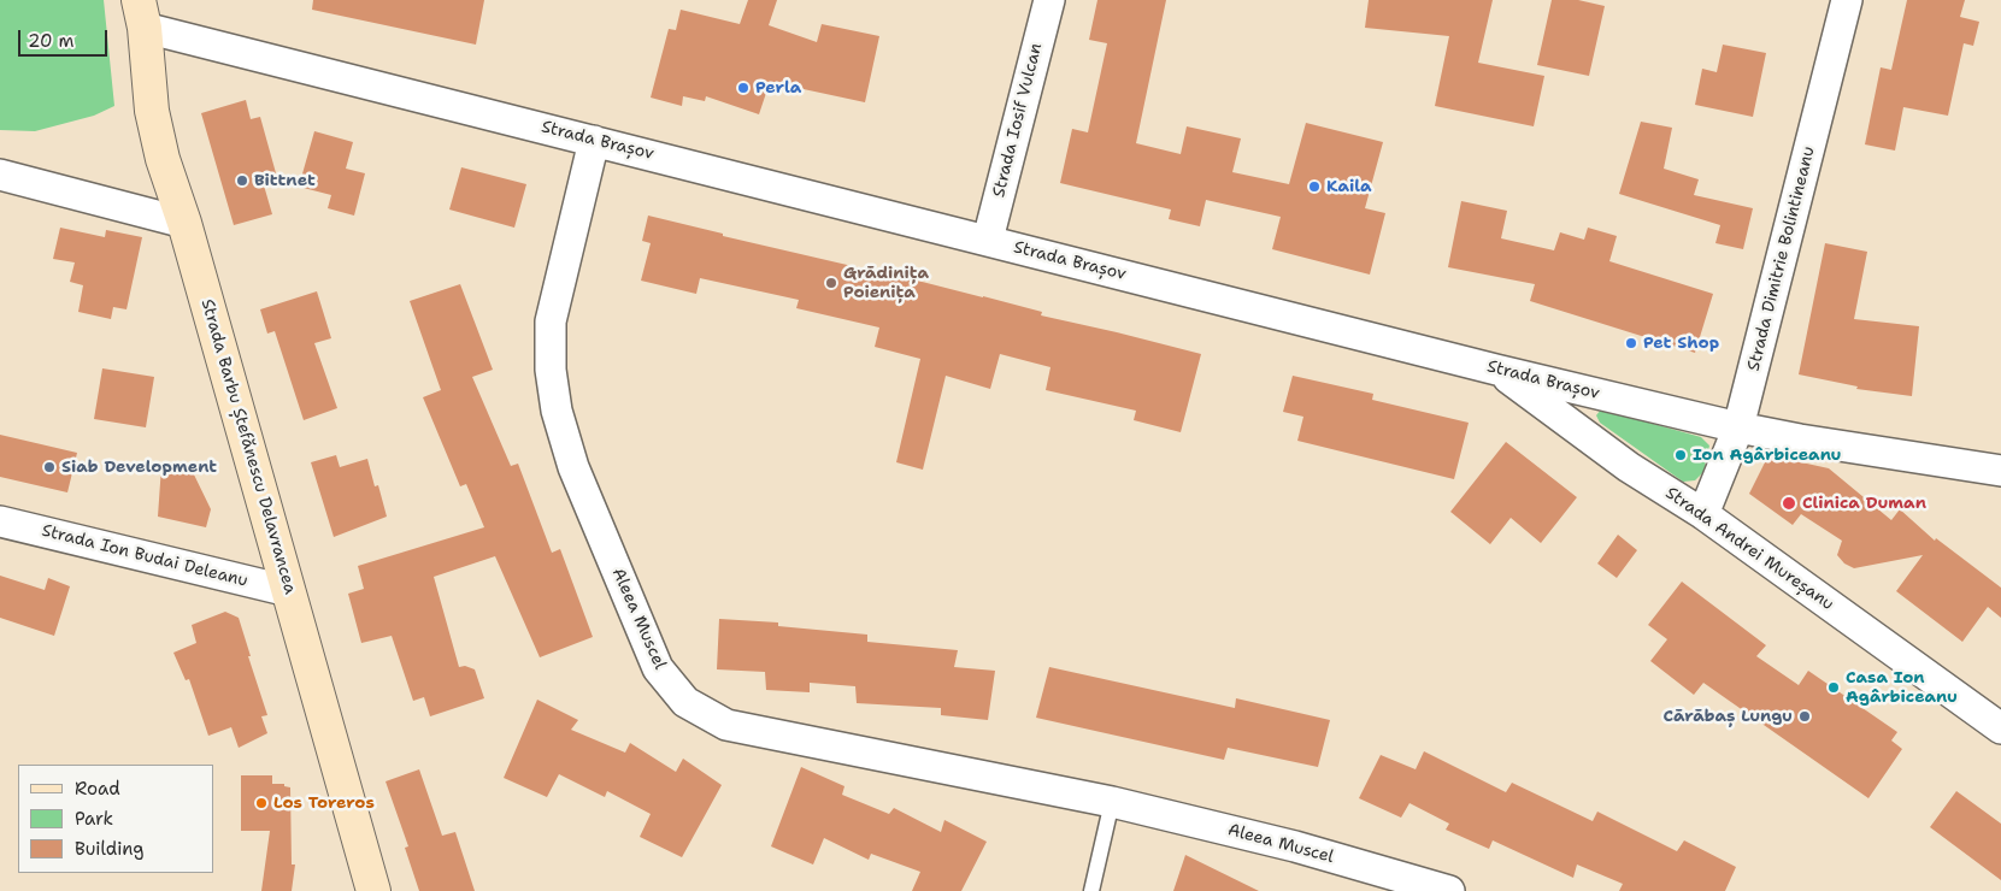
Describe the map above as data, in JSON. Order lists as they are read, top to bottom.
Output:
{
  "streets": {
    "main road": ["Strada Barbu Ștefănescu Delavrancea"],
    "street": [
      "Strada Iosif Vulcan",
      "Strada Brașov",
      "Strada Dimitrie Bolintineanu",
      "Strada Andrei Mureșanu",
      "Strada Ion Budai Deleanu",
      "Aleea Muscel"
    ]
  },
  "crossings": [
    ["Strada Iosif Vulcan", "Strada Brașov"],
    ["Strada Brașov", "Strada Dimitrie Bolintineanu"],
    ["Strada Brașov", "Strada Barbu Ștefănescu Delavrancea"],
    ["Strada Brașov", "Strada Andrei Mureșanu"],
    ["Strada Brașov", "Aleea Muscel"],
    ["Strada Dimitrie Bolintineanu", "Strada Andrei Mureșanu"],
    ["Strada Barbu Ștefănescu Delavrancea", "Strada Ion Budai Deleanu"]
  ],
  "places": [
    "Perla",
    "Bittnet",
    "Kaila",
    "Grădinița Poienița",
    "Pet Shop",
    "Ion Agârbiceanu",
    "Siab Development",
    "Clinica Duman",
    "Casa Ion Agârbiceanu",
    "Cărăbaș Lungu",
    "Los Toreros"
  ],
  "legend": ["Road", "Park", "Building"],
  "scale_bar": "20 m"
}
